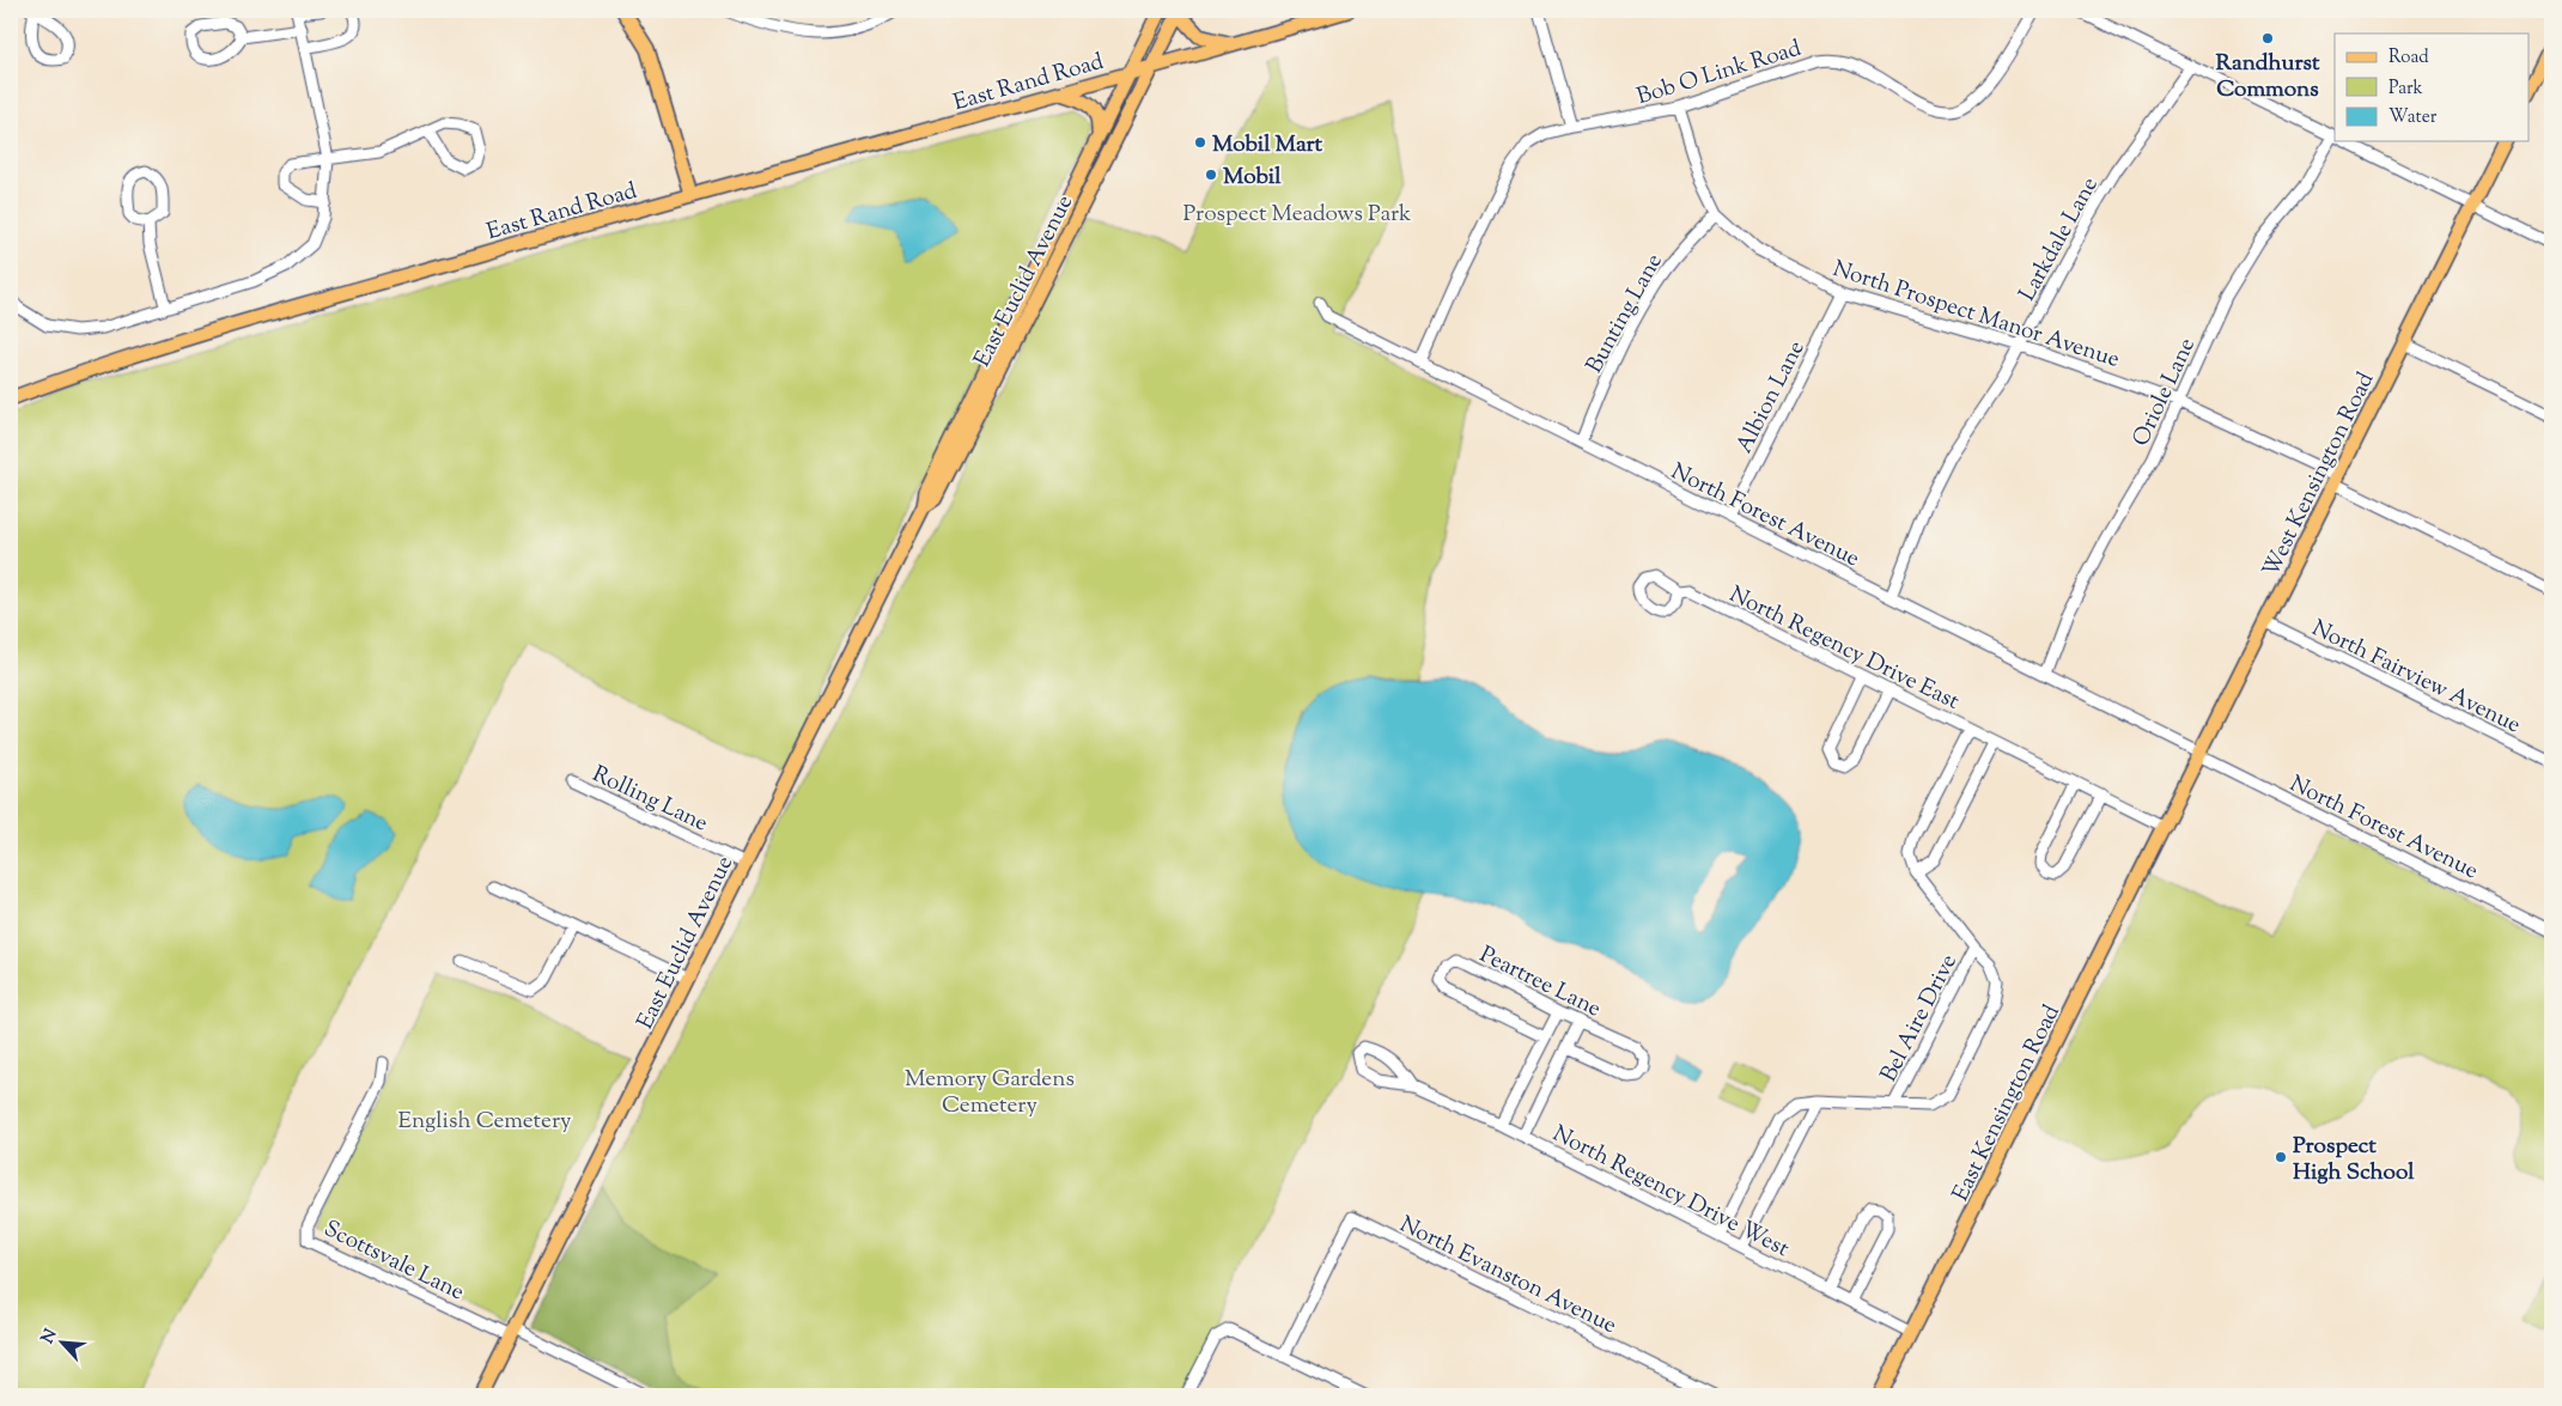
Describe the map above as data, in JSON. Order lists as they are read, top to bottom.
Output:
{
  "streets": {
    "main road": [
      "East Rand Road",
      "East Euclid Avenue",
      "West Kensington Road",
      "East Kensington Road"
    ],
    "street": [
      "Bob O Link Road",
      "Larkdale Lane",
      "Bunting Lane",
      "North Prospect Manor Avenue",
      "Oriole Lane",
      "Albion Lane",
      "North Forest Avenue",
      "North Regency Drive East",
      "North Fairview Avenue",
      "Rolling Lane",
      "Peartree Lane",
      "Bel Aire Drive",
      "North Regency Drive West",
      "Scottsvale Lane",
      "North Evanston Avenue"
    ]
  },
  "crossings": [
    ["Bob O Link Road", "North Prospect Manor Avenue"],
    ["Bob O Link Road", "North Forest Avenue"],
    ["East Rand Road", "East Euclid Avenue"],
    ["Larkdale Lane", "North Prospect Manor Avenue"],
    ["Larkdale Lane", "North Forest Avenue"],
    ["East Euclid Avenue", "Rolling Lane"],
    ["East Euclid Avenue", "Scottsvale Lane"],
    ["Bunting Lane", "North Prospect Manor Avenue"],
    ["Bunting Lane", "North Forest Avenue"],
    ["North Prospect Manor Avenue", "Oriole Lane"],
    ["North Prospect Manor Avenue", "Albion Lane"],
    ["North Prospect Manor Avenue", "West Kensington Road"],
    ["Oriole Lane", "North Forest Avenue"],
    ["Albion Lane", "North Forest Avenue"],
    ["West Kensington Road", "North Forest Avenue"],
    ["West Kensington Road", "North Regency Drive East"],
    ["West Kensington Road", "North Fairview Avenue"],
    ["West Kensington Road", "East Kensington Road"],
    ["North Regency Drive East", "East Kensington Road"],
    ["Bel Aire Drive", "North Regency Drive West"],
    ["East Kensington Road", "North Regency Drive West"]
  ],
  "parks": ["Prospect Meadows Park", "Memory Gardens Cemetery", "English Cemetery"],
  "places": [
    "Randhurst Commons",
    "Mobil Mart",
    "Mobil",
    "Prospect High School"
  ],
  "legend": ["Road", "Park", "Water"],
  "north": "top left"
}
